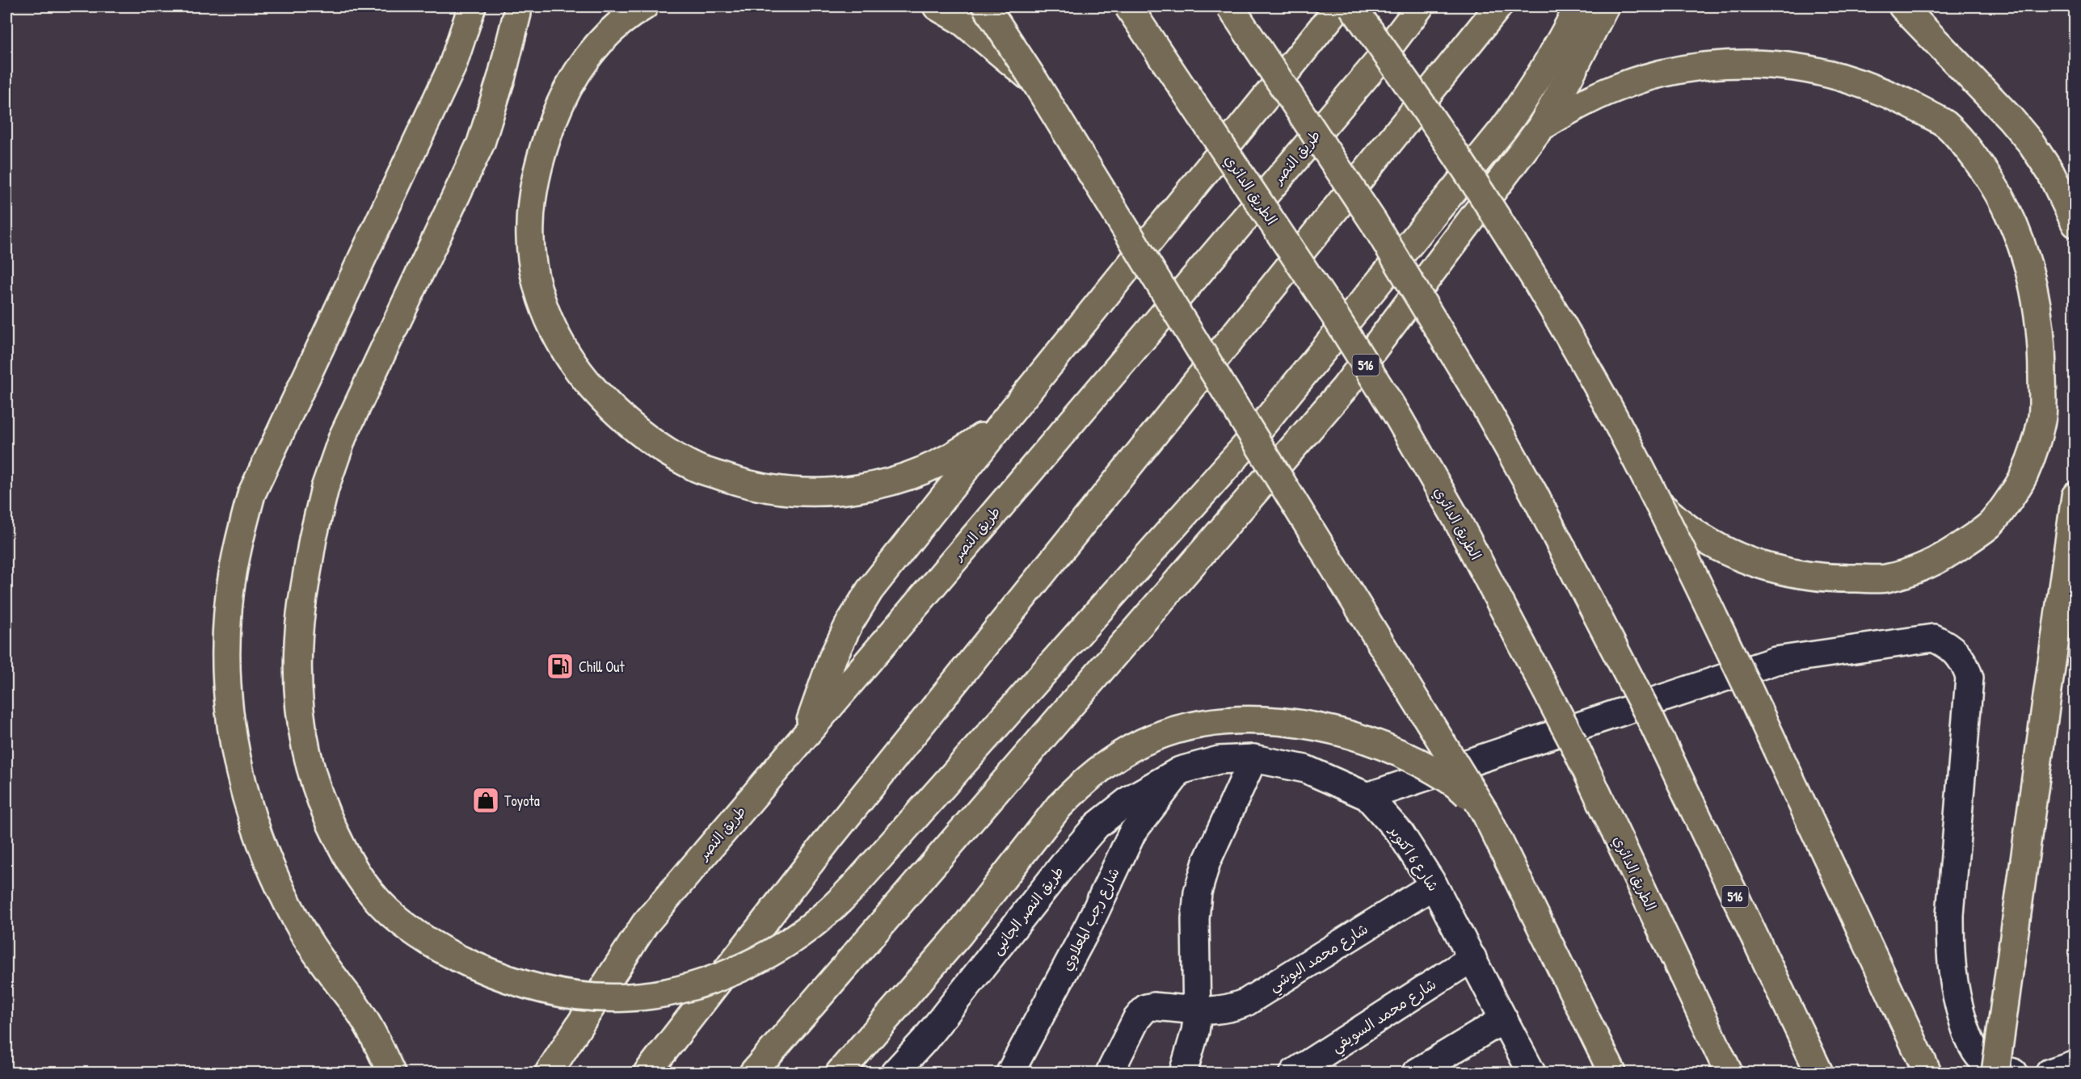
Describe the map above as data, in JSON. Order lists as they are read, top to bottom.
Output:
{
  "streets": {
    "highway": ["طريق النصر", "الطريق الدائري", "516"],
    "street": [
      "شارع 6 اكتوبر",
      "طريق النصر الجانيى",
      "شارع رجب المعلاوي",
      "شارع محمد اليوشي",
      "شارع محمد السويفي"
    ]
  },
  "crossings": [
    ["شارع 6 اكتوبر", "طريق النصر الجانيى"],
    ["شارع 6 اكتوبر", "شارع رجب المعلاوي"],
    ["شارع 6 اكتوبر", "شارع محمد اليوشي"],
    ["شارع 6 اكتوبر", "شارع محمد السويفي"],
    ["طريق النصر الجانيى", "شارع رجب المعلاوي"]
  ],
  "places": {
    "fuel station": ["Chill Out"],
    "shop": ["Toyota"]
  }
}
